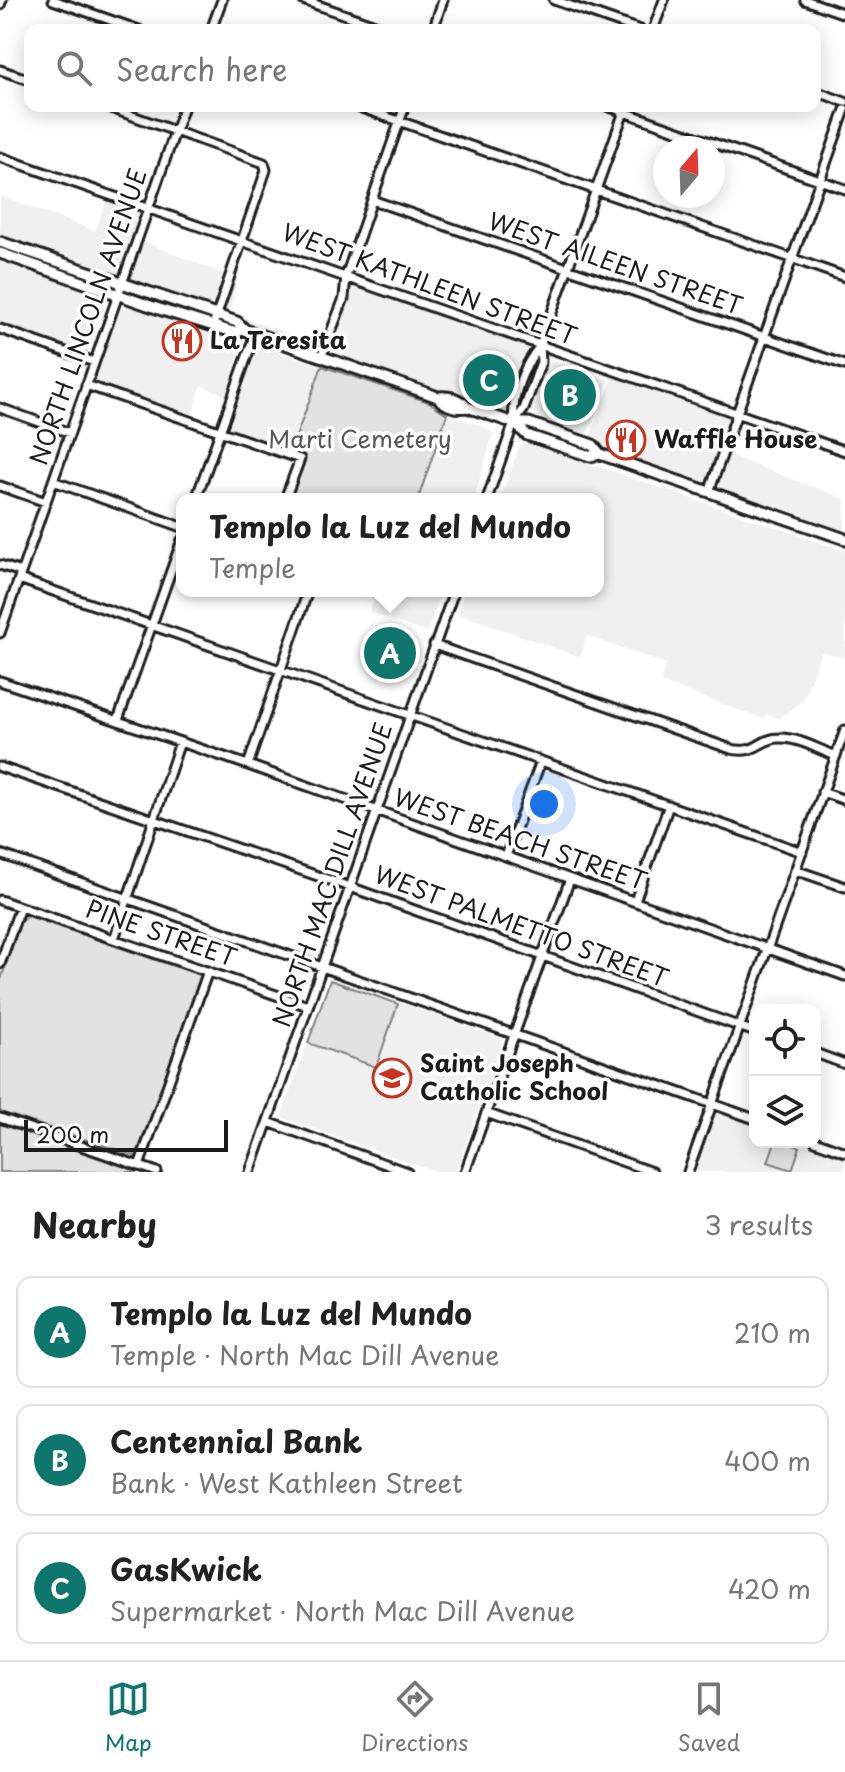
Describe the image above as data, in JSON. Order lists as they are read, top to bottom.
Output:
{
  "streets": {
    "street": [
      "WEST AILEEN STREET",
      "WEST KATHLEEN STREET",
      "NORTH LINCOLN AVENUE",
      "WEST BEACH STREET",
      "NORTH MAC DILL AVENUE",
      "WEST PALMETTO STREET",
      "PINE STREET"
    ]
  },
  "crossings": [
    ["WEST KATHLEEN STREET", "NORTH LINCOLN AVENUE"],
    ["WEST BEACH STREET", "NORTH MAC DILL AVENUE"],
    ["NORTH MAC DILL AVENUE", "WEST PALMETTO STREET"],
    ["NORTH MAC DILL AVENUE", "PINE STREET"]
  ],
  "parks": ["Marti Cemetery"],
  "places": {
    "restaurant": ["La Teresita", "Waffle House"],
    "school or university": ["Saint Joseph Catholic School"]
  },
  "scale_bar": "200 m",
  "north": "top",
  "page": {
    "search": "Search here",
    "pins": ["C", "B", "A"],
    "popup": ["Templo la Luz del Mundo", "Temple"],
    "scale": "200 m",
    "heading": ["Nearby", "3 results"],
    "list": [
      {
        "mark": "A",
        "name": "Templo la Luz del Mundo",
        "note": "Temple · North Mac Dill Avenue",
        "value": "210 m"
      },
      {
        "mark": "B",
        "name": "Centennial Bank",
        "note": "Bank · West Kathleen Street",
        "value": "400 m"
      },
      {
        "mark": "C",
        "name": "GasKwick",
        "note": "Supermarket · North Mac Dill Avenue",
        "value": "420 m"
      }
    ],
    "nav": ["Map", "Directions", "Saved"]
  }
}
